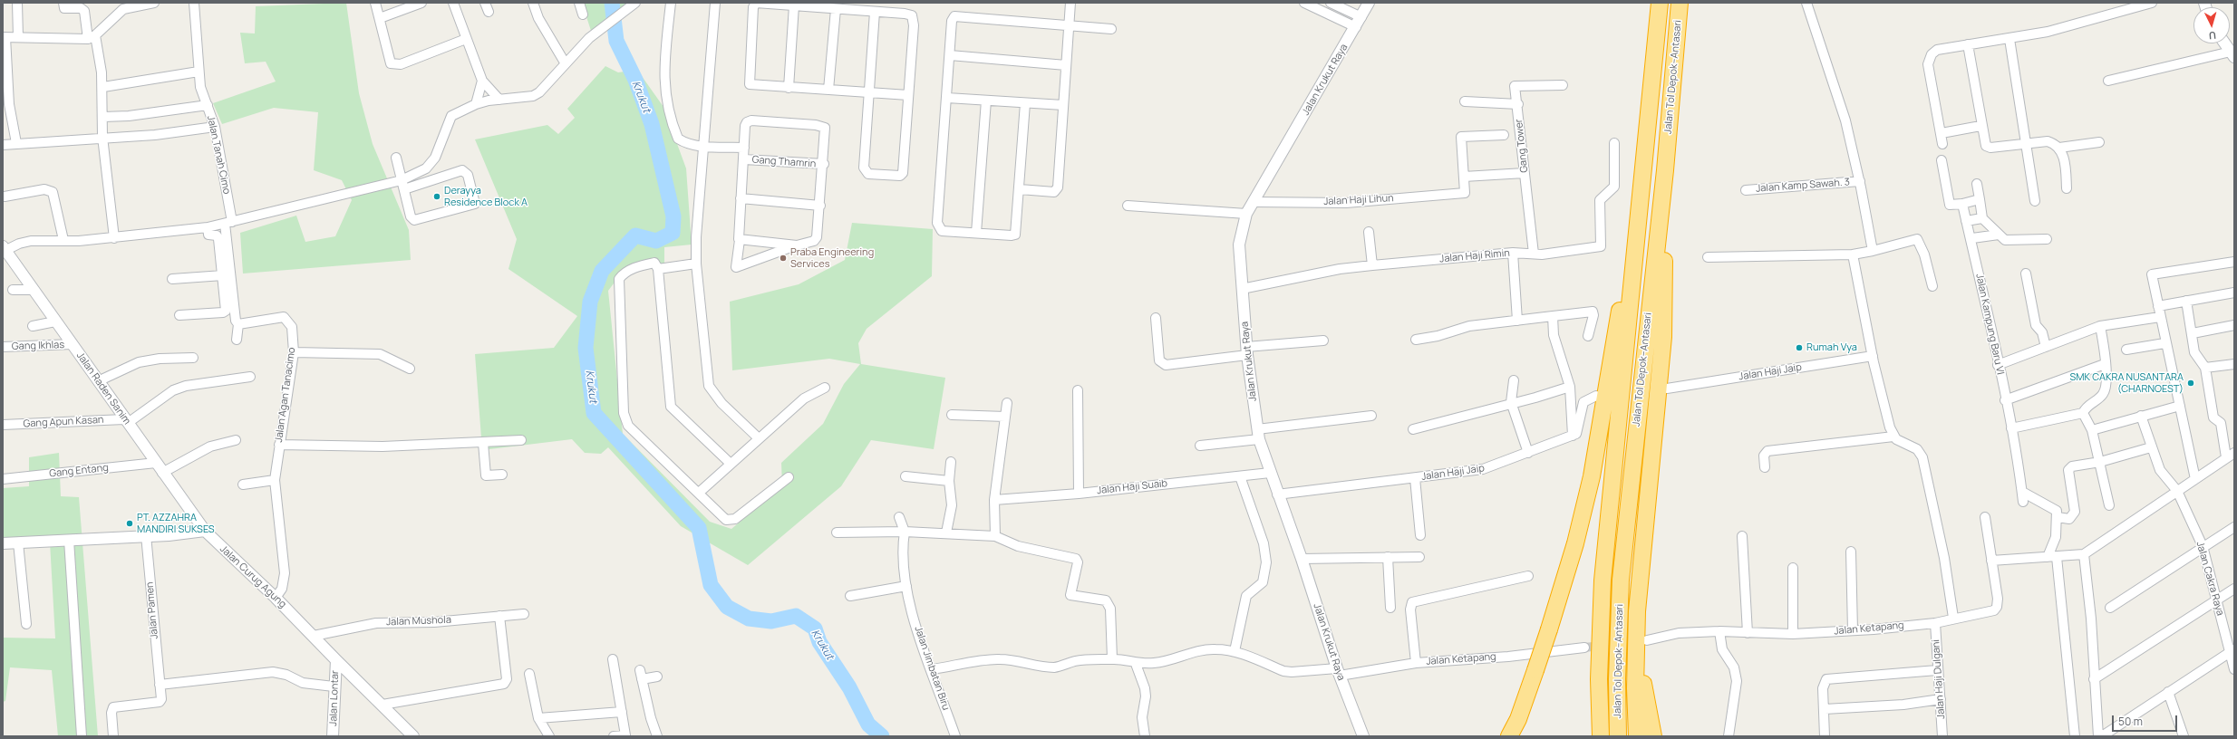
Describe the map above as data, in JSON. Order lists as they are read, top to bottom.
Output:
{
  "streets": {
    "highway": ["Jalan Tol Depok–Antasari"],
    "street": [
      "Jalan Krukut Raya",
      "Gang Tower",
      "Jalan Tanah Cimo",
      "Gang Thamrin",
      "Jalan Kamp Sawah. 3",
      "Jalan Haji Lihun",
      "Jalan Haji Rimin",
      "Jalan Kampung Baru VI",
      "Gang Ikhlas",
      "Jalan Haji Jaip",
      "Jalan Raden Sanim",
      "Jalan Agan Tanacimo",
      "Gang Apun Kasan",
      "Gang Entang",
      "Jalan Haji Suaib",
      "Jalan Curug Agung",
      "Jalan Cakra Raya",
      "Jalan Pamen",
      "Jalan Mushola",
      "Jalan Ketapang",
      "Jalan Jimbatan Biru",
      "Jalan Haji Dulgani",
      "Jalan Lontar"
    ]
  },
  "crossings": [
    ["Jalan Krukut Raya", "Jalan Haji Lihun"],
    ["Jalan Krukut Raya", "Jalan Haji Rimin"],
    ["Jalan Krukut Raya", "Jalan Haji Jaip"],
    ["Jalan Krukut Raya", "Jalan Haji Suaib"],
    ["Jalan Krukut Raya", "Jalan Ketapang"],
    ["Gang Tower", "Jalan Haji Rimin"],
    ["Gang Ikhlas", "Jalan Raden Sanim"],
    ["Jalan Raden Sanim", "Gang Apun Kasan"],
    ["Jalan Raden Sanim", "Gang Entang"],
    ["Jalan Raden Sanim", "Jalan Curug Agung"],
    ["Jalan Agan Tanacimo", "Jalan Curug Agung"],
    ["Jalan Curug Agung", "Jalan Mushola"],
    ["Jalan Curug Agung", "Jalan Lontar"],
    ["Jalan Ketapang", "Jalan Jimbatan Biru"],
    ["Jalan Ketapang", "Jalan Haji Dulgani"]
  ],
  "water": ["Krukut"],
  "places": [
    "Derayya Residence Block A",
    "Praba Engineering Services",
    "Rumah Vya",
    "SMK CAKRA NUSANTARA (CHARNOEST)",
    "PT. AZZAHRA MANDIRI SUKSES"
  ],
  "scale_bar": "50 m",
  "north": "bottom"
}
